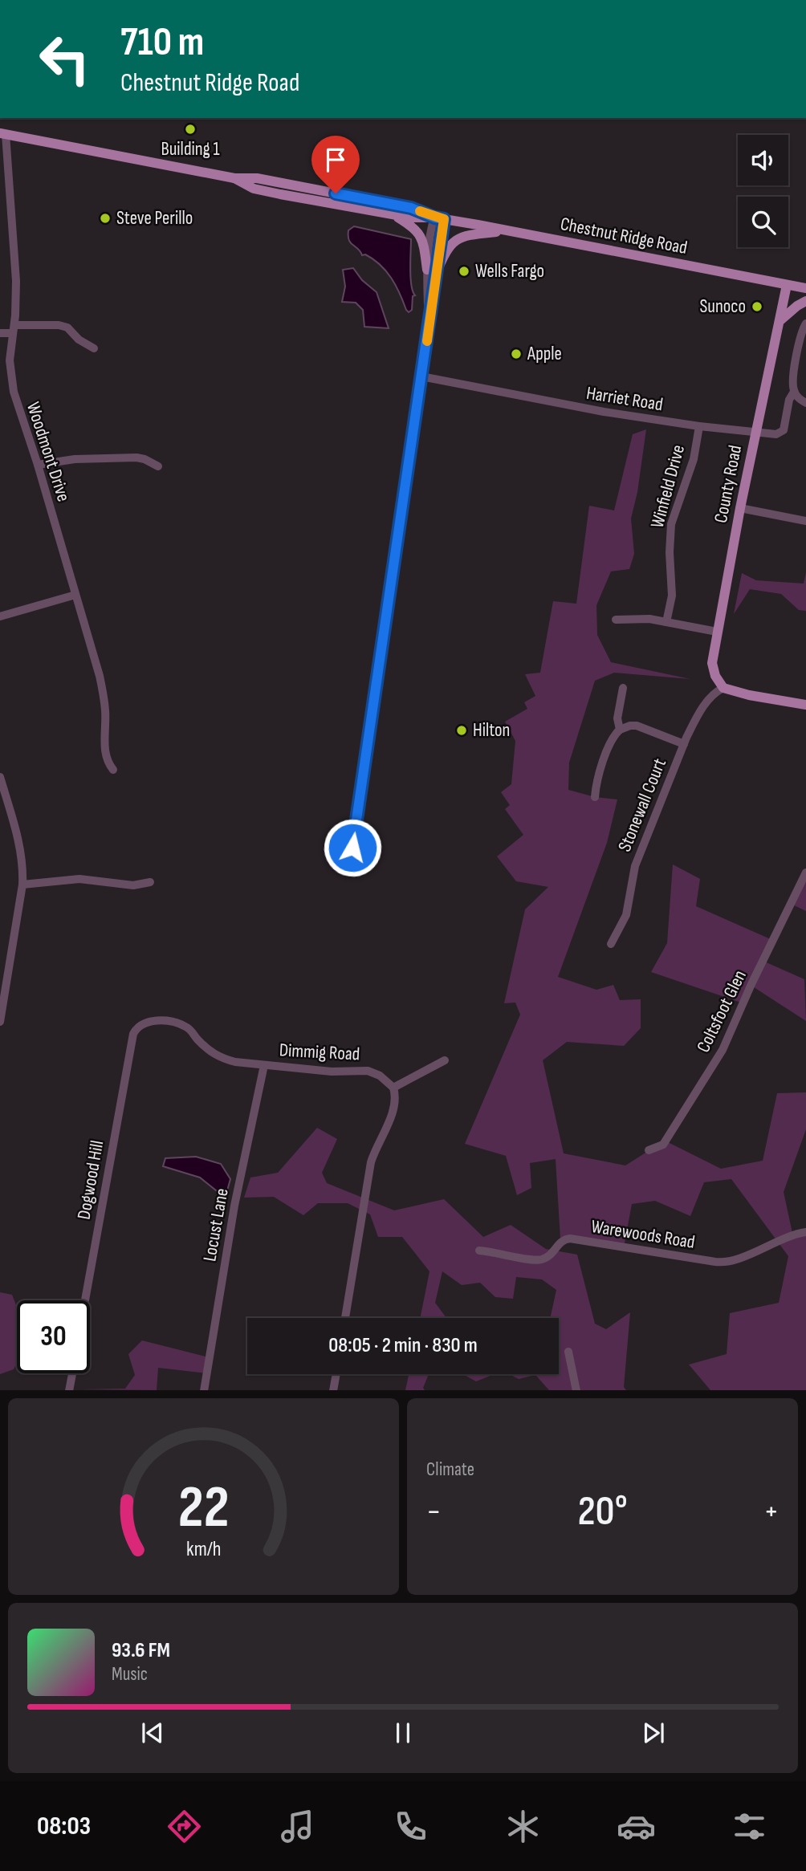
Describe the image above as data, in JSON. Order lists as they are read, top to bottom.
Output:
{
  "streets": {
    "main road": ["Chestnut Ridge Road", "County Road"],
    "street": [
      "Harriet Road",
      "Woodmont Drive",
      "Winfield Drive",
      "Stonewall Court",
      "Coltsfoot Glen",
      "Dimmig Road",
      "Dogwood Hill",
      "Locust Lane",
      "Warewoods Road"
    ]
  },
  "crossings": [
    ["Chestnut Ridge Road", "Woodmont Drive"],
    ["Chestnut Ridge Road", "County Road"],
    ["Harriet Road", "County Road"],
    ["Harriet Road", "Winfield Drive"],
    ["County Road", "Stonewall Court"],
    ["Dimmig Road", "Dogwood Hill"],
    ["Dimmig Road", "Locust Lane"]
  ],
  "places": [
    "Building 1",
    "Steve Perillo",
    "Wells Fargo",
    "Sunoco",
    "Apple",
    "Hilton"
  ],
  "page": {
    "turn": ["710 m", "Chestnut Ridge Road"],
    "limit": "30",
    "trip": "08:05 · 2 min · 830 m",
    "tile": "Climate",
    "heat": ["−", "20°", "+"],
    "song": ["93.6 FM", "Music"],
    "tabs": "08:03",
    "gauge": ["22", "km/h"]
  }
}
